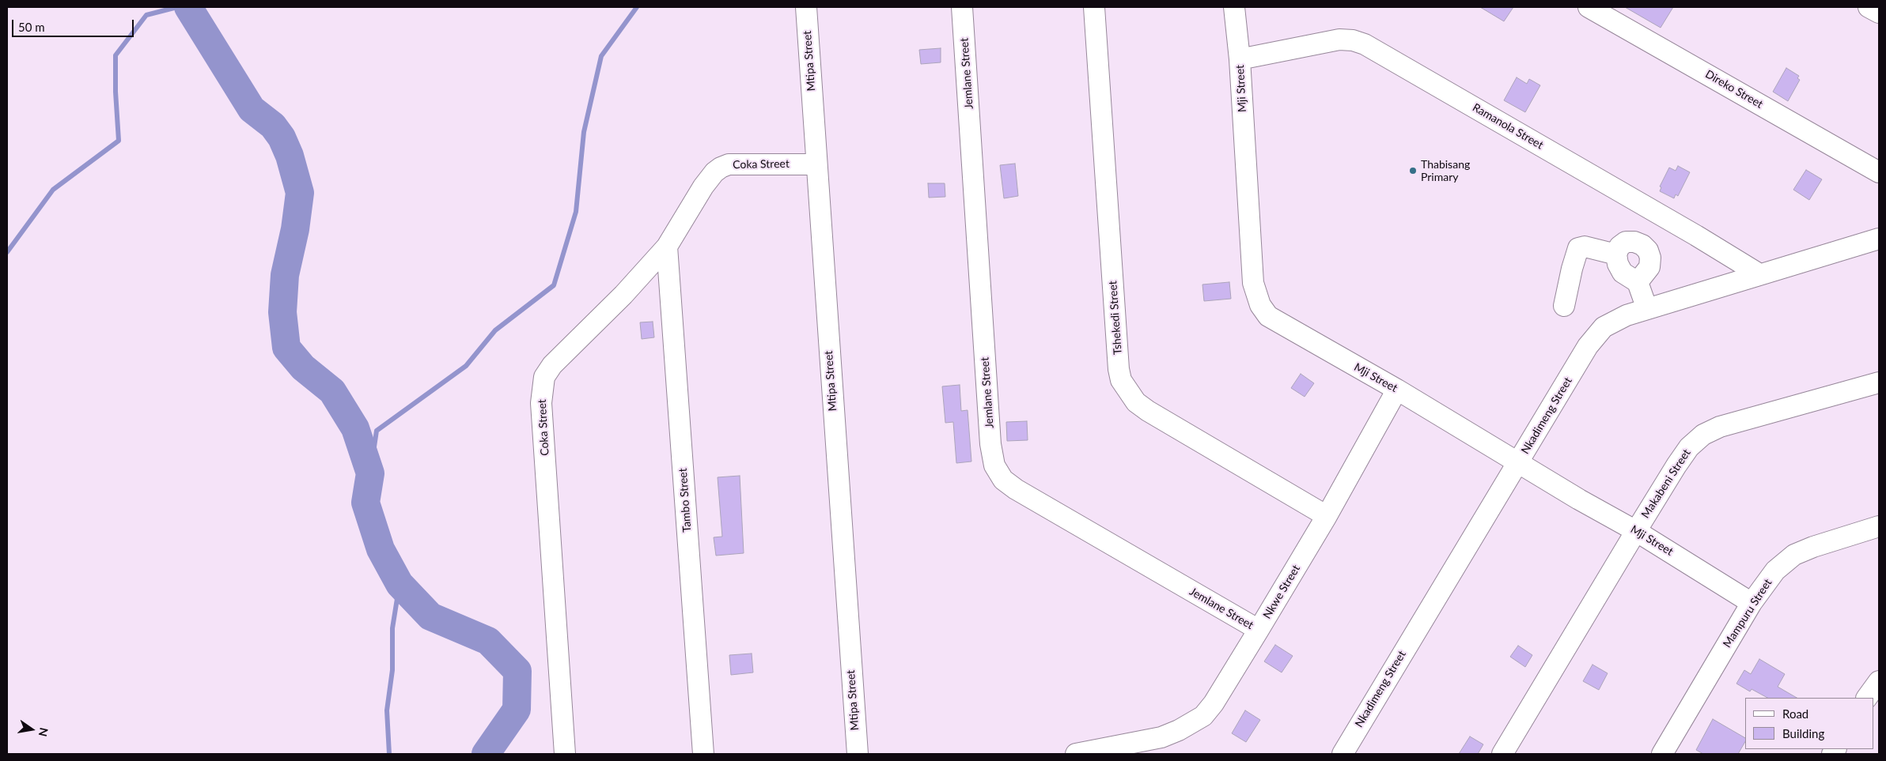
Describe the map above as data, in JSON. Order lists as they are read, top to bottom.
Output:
{
  "streets": {
    "street": [
      "Mtipa Street",
      "Jemlane Street",
      "Mji Street",
      "Direko Street",
      "Ramanola Street",
      "Coka Street",
      "Tshekedi Street",
      "Nkadimeng Street",
      "Makabeni Street",
      "Tambo Street",
      "Nkwe Street",
      "Mampuru Street"
    ]
  },
  "crossings": [
    ["Mtipa Street", "Coka Street"],
    ["Jemlane Street", "Nkwe Street"],
    ["Mji Street", "Ramanola Street"],
    ["Mji Street", "Nkadimeng Street"],
    ["Mji Street", "Makabeni Street"],
    ["Mji Street", "Nkwe Street"],
    ["Mji Street", "Mampuru Street"],
    ["Ramanola Street", "Nkadimeng Street"],
    ["Coka Street", "Tambo Street"],
    ["Tshekedi Street", "Nkwe Street"]
  ],
  "places": ["Thabisang Primary"],
  "legend": ["Road", "Building"],
  "scale_bar": "50 m",
  "north": "right"
}
